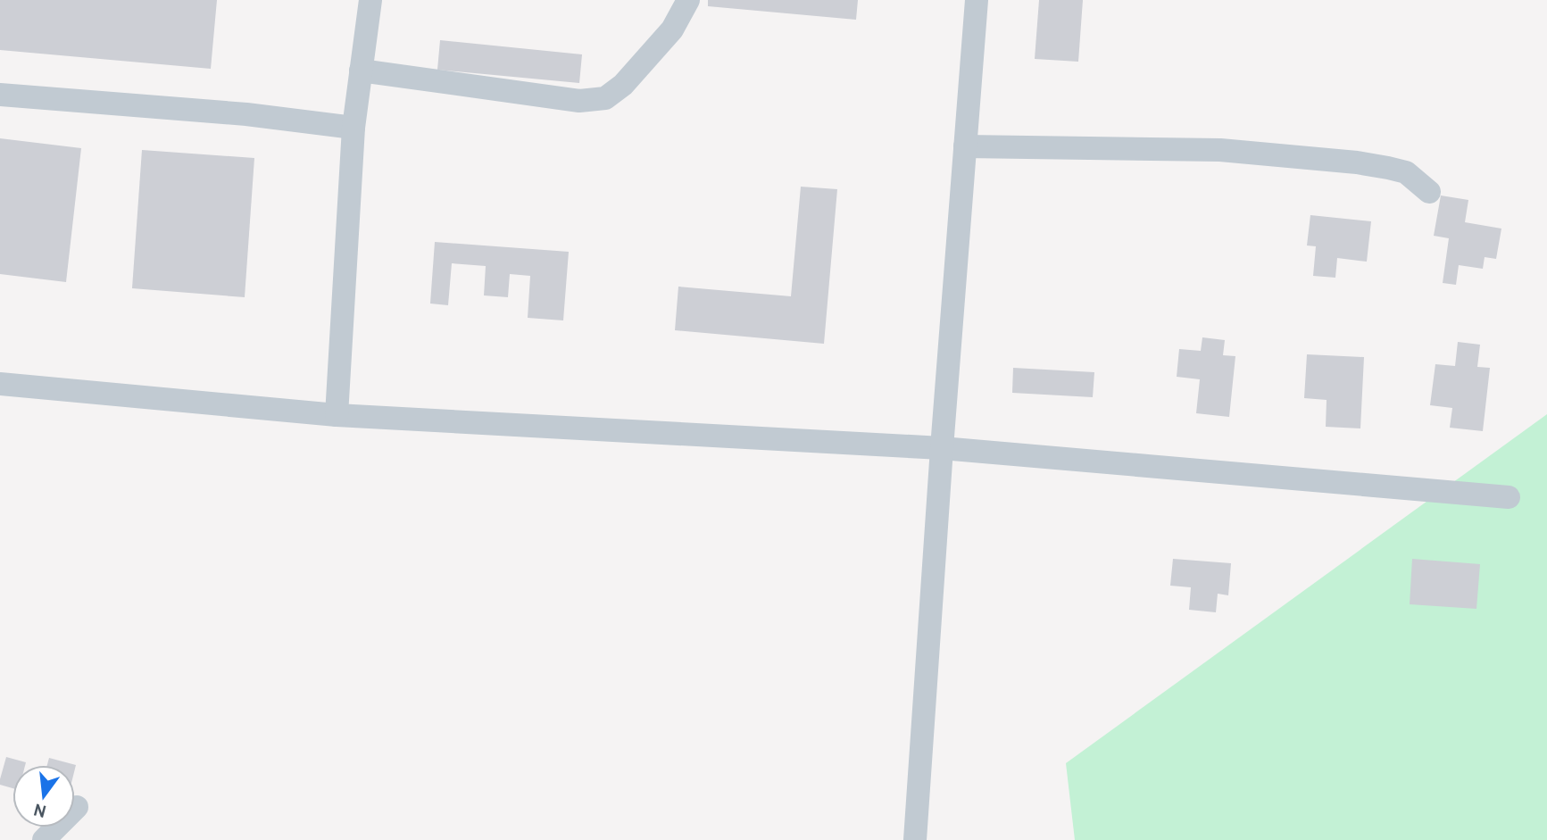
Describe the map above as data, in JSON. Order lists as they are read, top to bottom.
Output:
{
  "north": "bottom"
}
